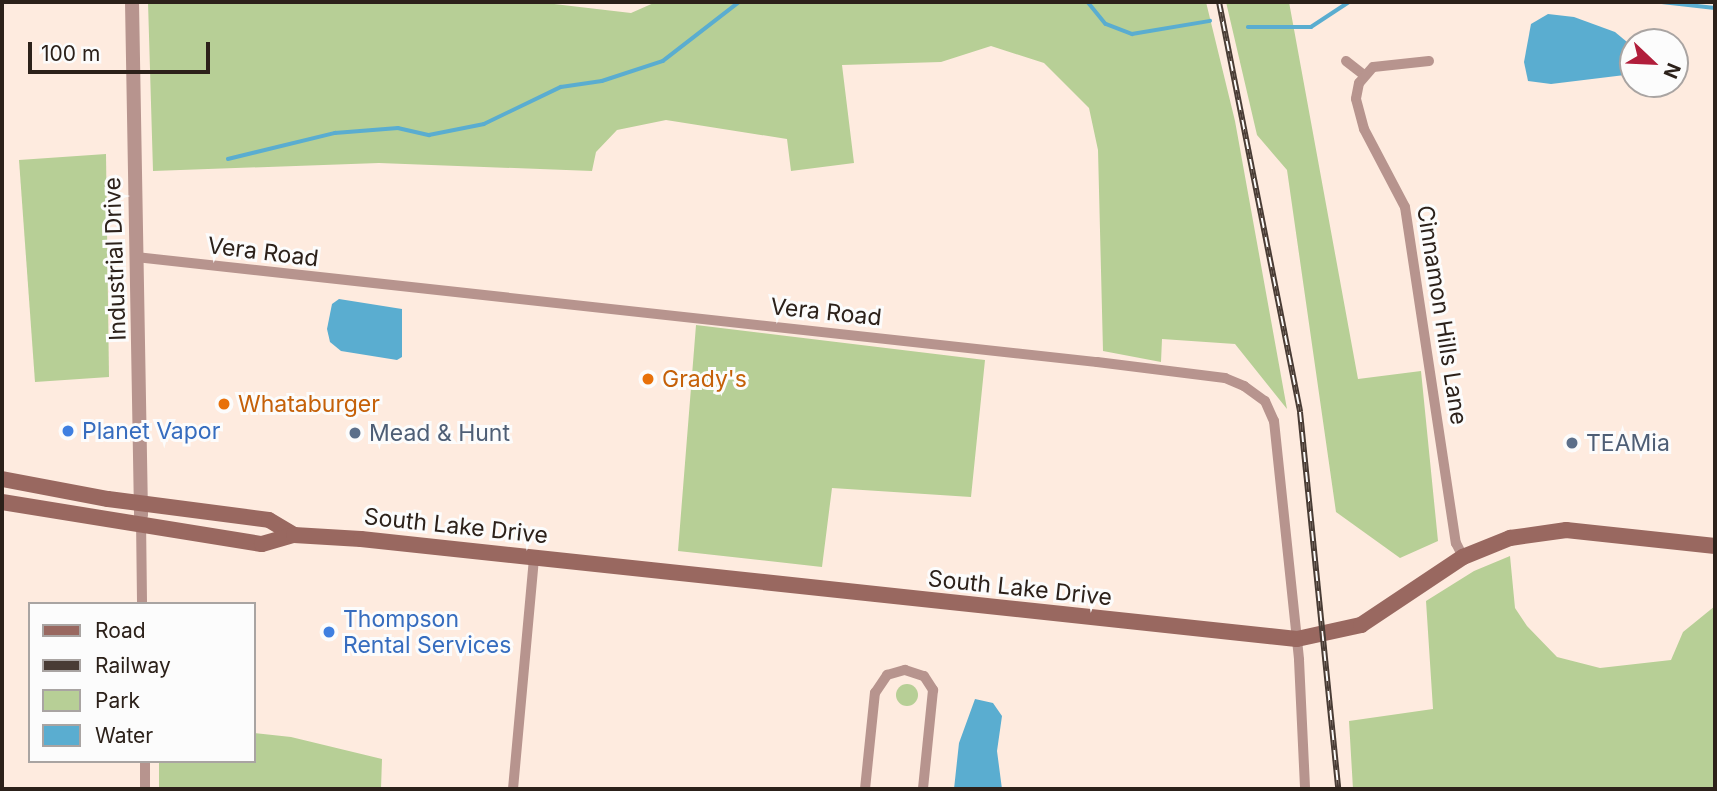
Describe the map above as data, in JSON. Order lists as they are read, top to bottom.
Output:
{
  "streets": {
    "main road": ["South Lake Drive"],
    "street": ["Vera Road", "Industrial Drive", "Cinnamon Hills Lane"]
  },
  "crossings": [
    ["Vera Road", "Industrial Drive"],
    ["Vera Road", "South Lake Drive"],
    ["Industrial Drive", "South Lake Drive"],
    ["Cinnamon Hills Lane", "South Lake Drive"]
  ],
  "places": [
    "Grady's",
    "Whataburger",
    "Planet Vapor",
    "Mead & Hunt",
    "TEAMia",
    "Thompson Rental Services"
  ],
  "legend": [
    "Road",
    "Railway",
    "Park",
    "Water"
  ],
  "scale_bar": "100 m",
  "north": "bottom right"
}
